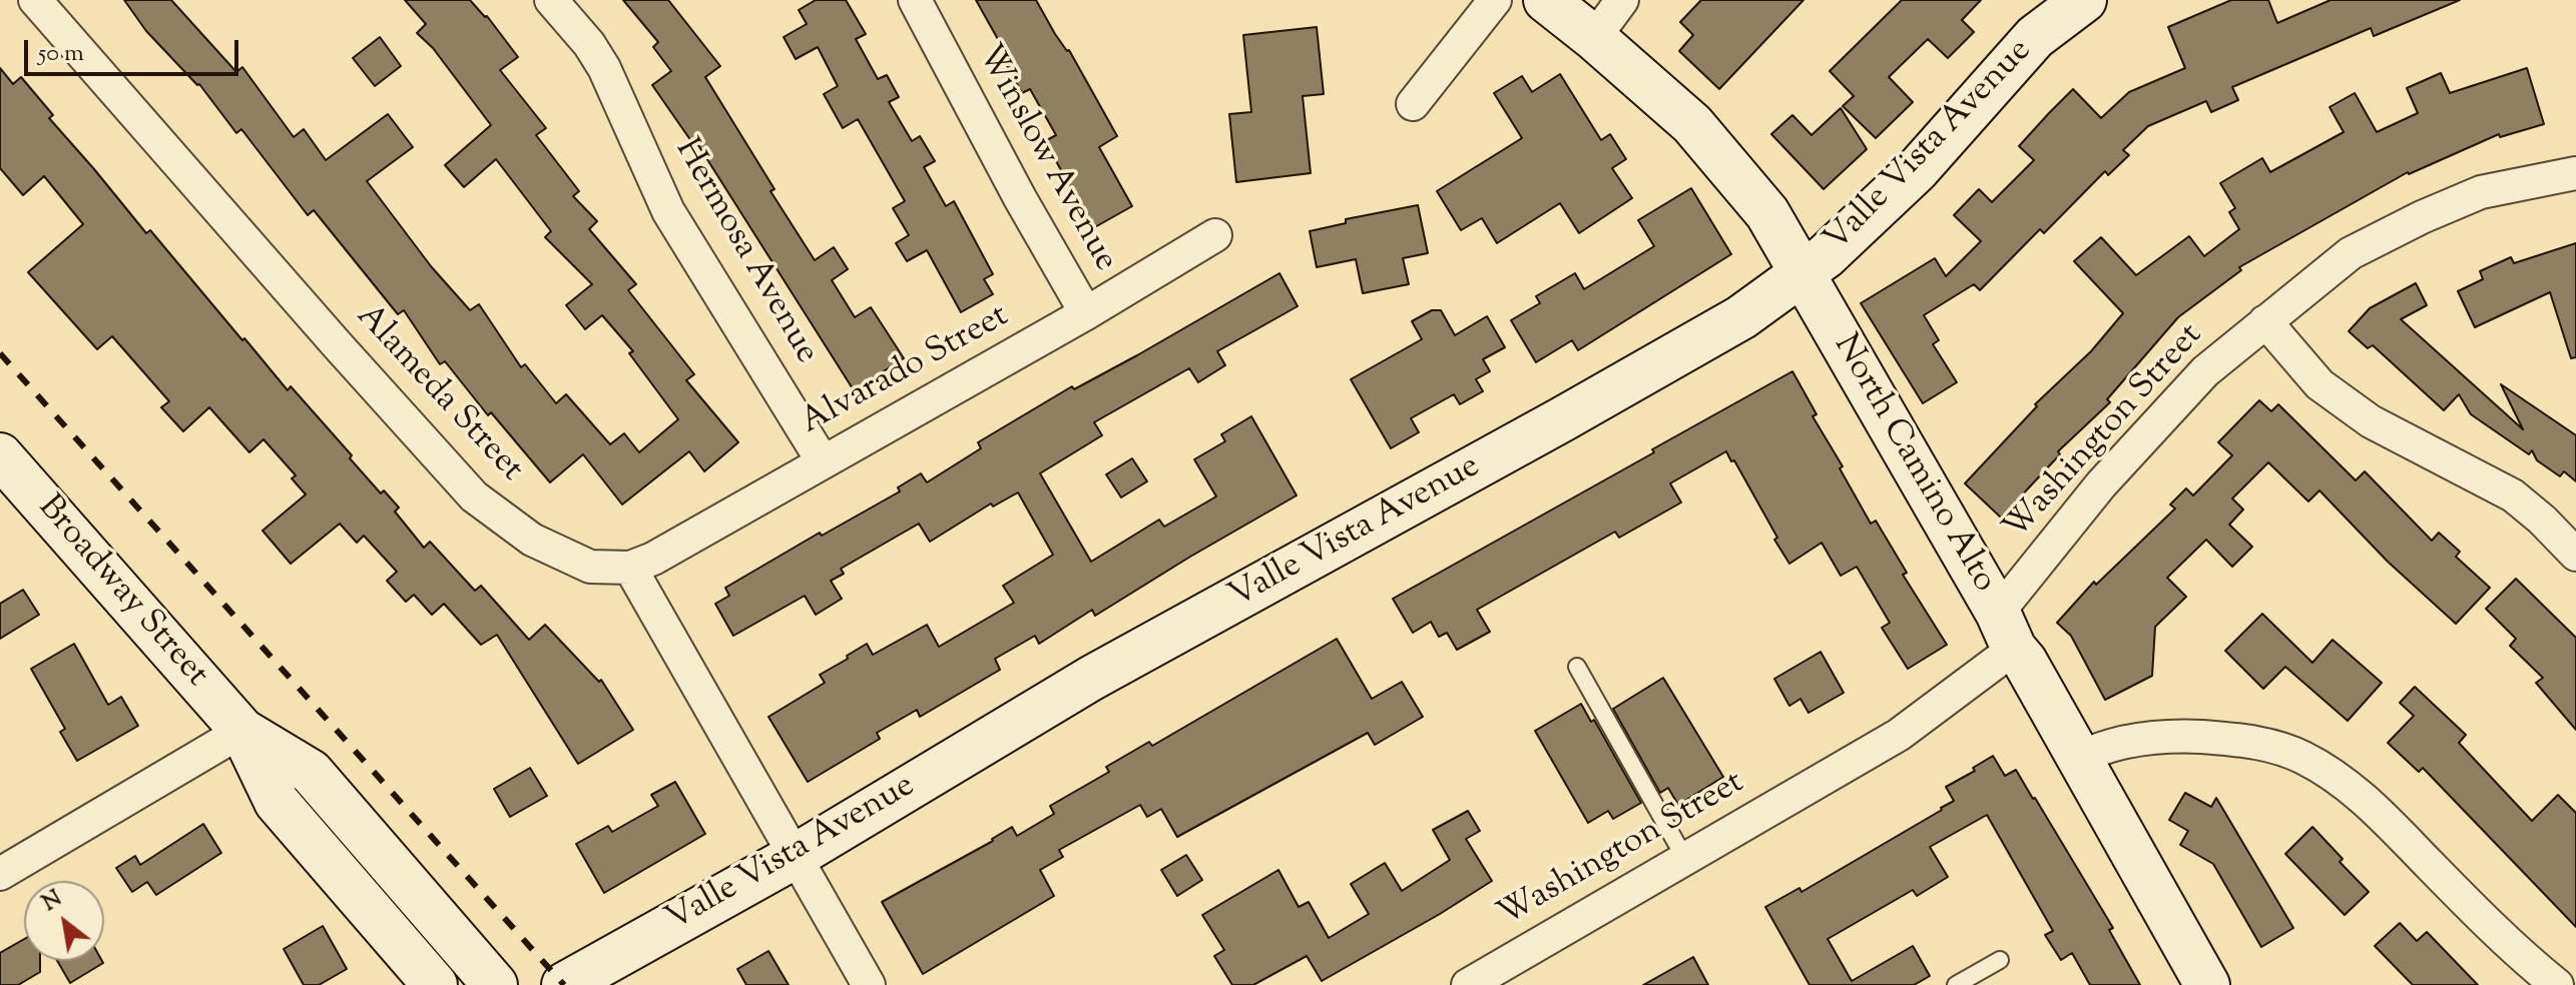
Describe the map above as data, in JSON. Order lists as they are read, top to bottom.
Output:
{
  "streets": {
    "street": [
      "Valle Vista Avenue",
      "Winslow Avenue",
      "Hermosa Avenue",
      "Alvarado Street",
      "Alameda Street",
      "Washington Street",
      "North Camino Alto",
      "Broadway Street"
    ]
  },
  "crossings": [
    ["Valle Vista Avenue", "North Camino Alto"],
    ["Winslow Avenue", "Alvarado Street"],
    ["Hermosa Avenue", "Alvarado Street"],
    ["Alvarado Street", "Alameda Street"],
    ["Washington Street", "North Camino Alto"]
  ],
  "scale_bar": "50 m",
  "north": "top left"
}
